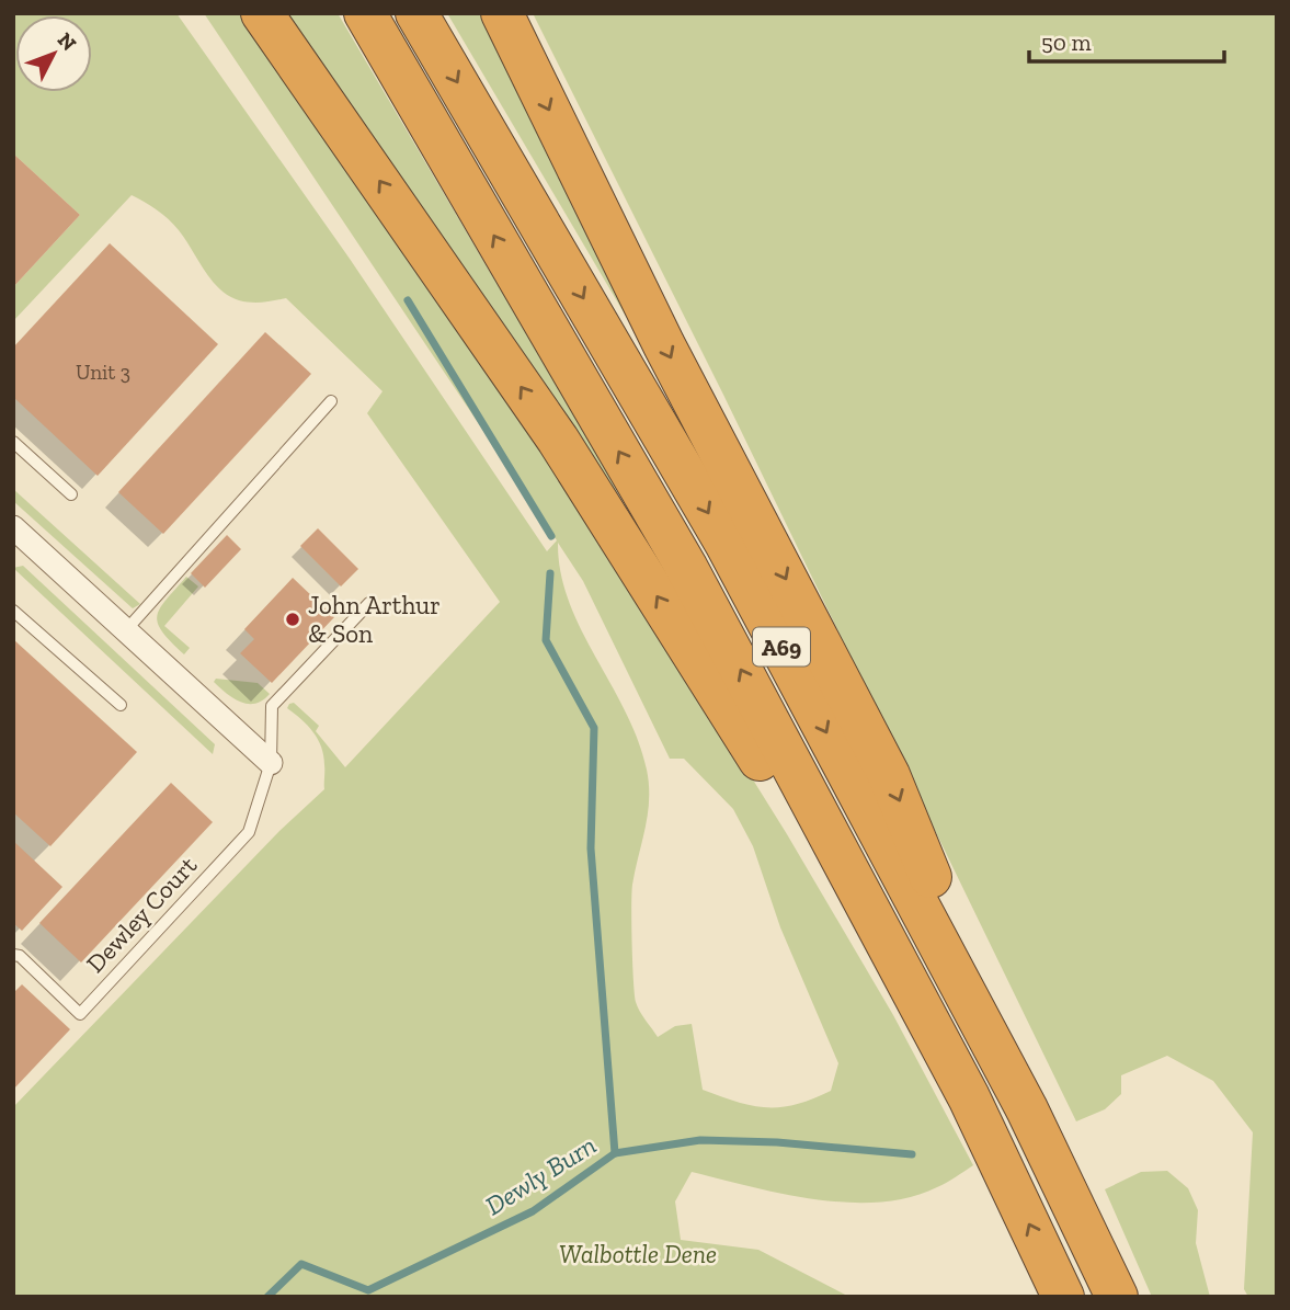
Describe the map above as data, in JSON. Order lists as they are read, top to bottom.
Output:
{
  "streets": {
    "highway": ["A69"],
    "lane": ["Dewley Court"]
  },
  "water": ["Dewly Burn"],
  "parks": ["Walbottle Dene"],
  "places": ["John Arthur & Son"],
  "house_numbers": ["Unit 3"],
  "scale_bar": "50 m",
  "north": "top right"
}
